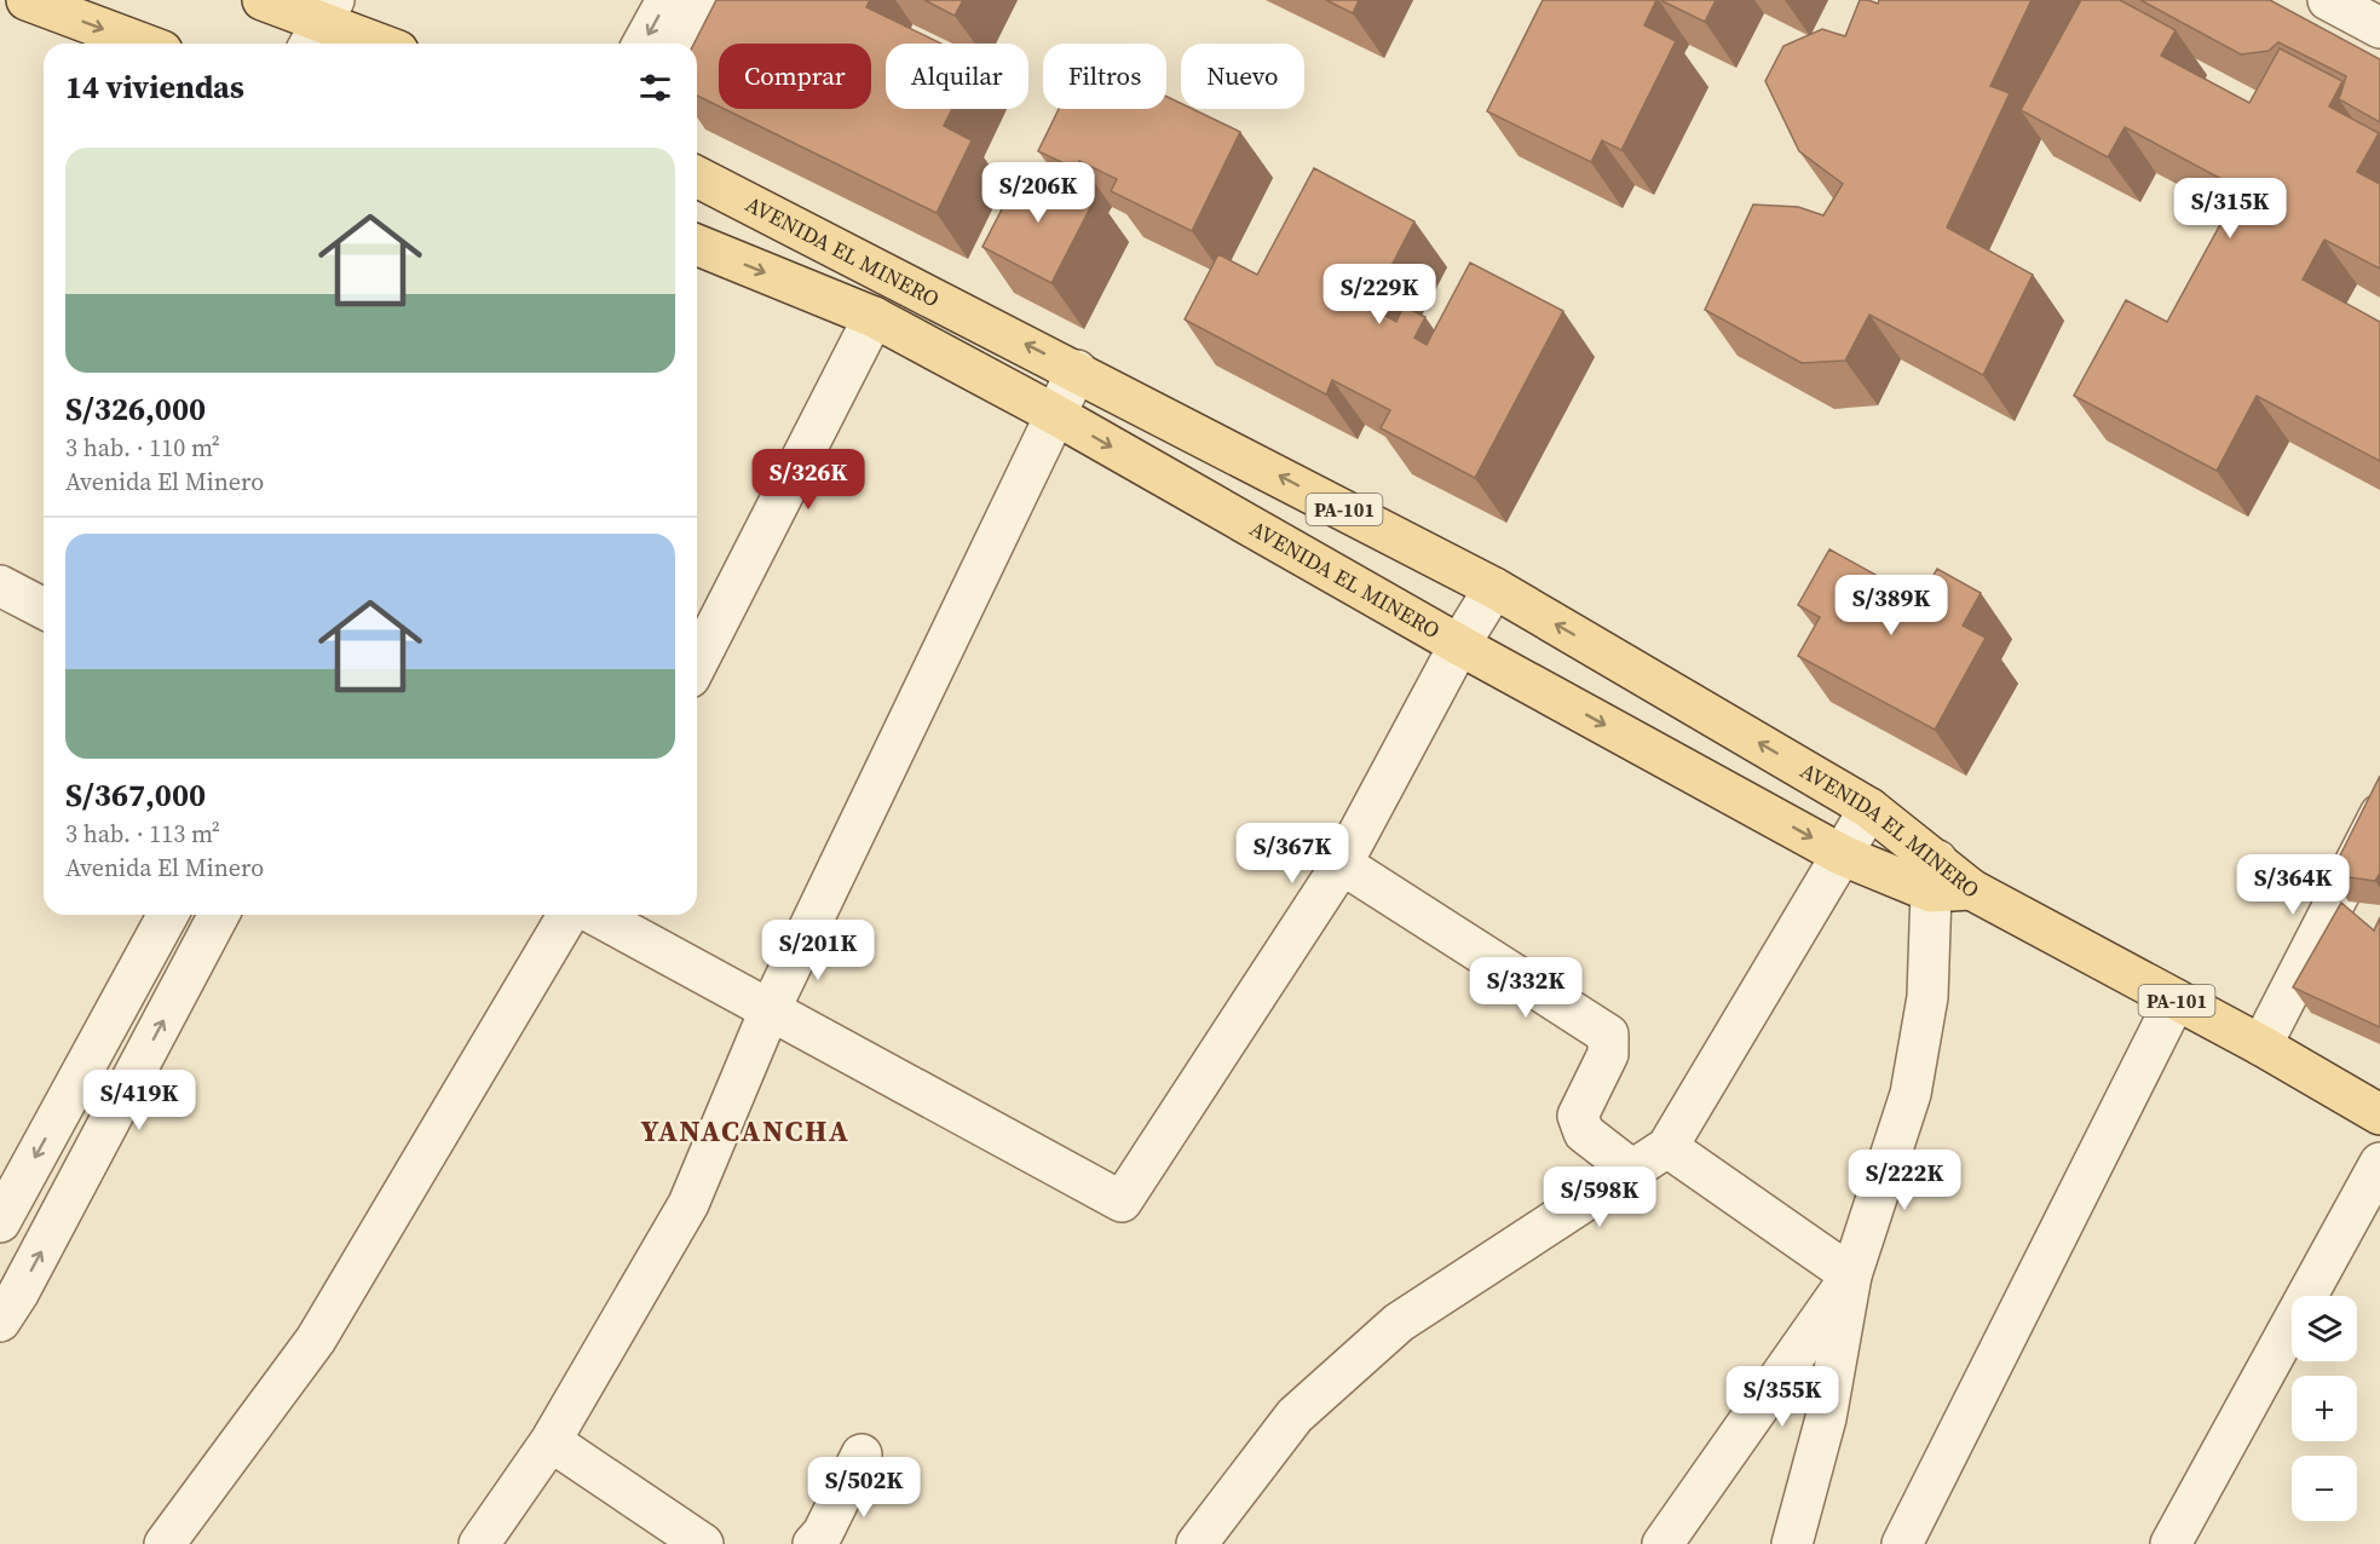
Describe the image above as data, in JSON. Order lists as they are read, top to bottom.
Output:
{
  "streets": {
    "main road": ["AVENIDA EL MINERO", "PA-101"]
  },
  "crossings": [
    ["AVENIDA EL MINERO", "PA-101"]
  ],
  "districts": ["YANACANCHA"],
  "page": {
    "chip": [
      "Comprar",
      "Alquilar",
      "Filtros",
      "Nuevo"
    ],
    "heading": "14 viviendas",
    "list": [
      {
        "name": "S/326,000",
        "note": "3 hab. · 110 m² · Avenida El Minero"
      },
      {
        "name": "S/367,000",
        "note": "3 hab. · 113 m² · Avenida El Minero"
      }
    ],
    "price": [
      "S/206K",
      "S/315K",
      "S/229K",
      "S/326K",
      "S/389K",
      "S/367K",
      "S/364K",
      "S/201K",
      "S/332K",
      "S/419K",
      "S/222K",
      "S/598K",
      "S/355K",
      "S/502K"
    ],
    "map_buttons": ["+", "−"]
  }
}
